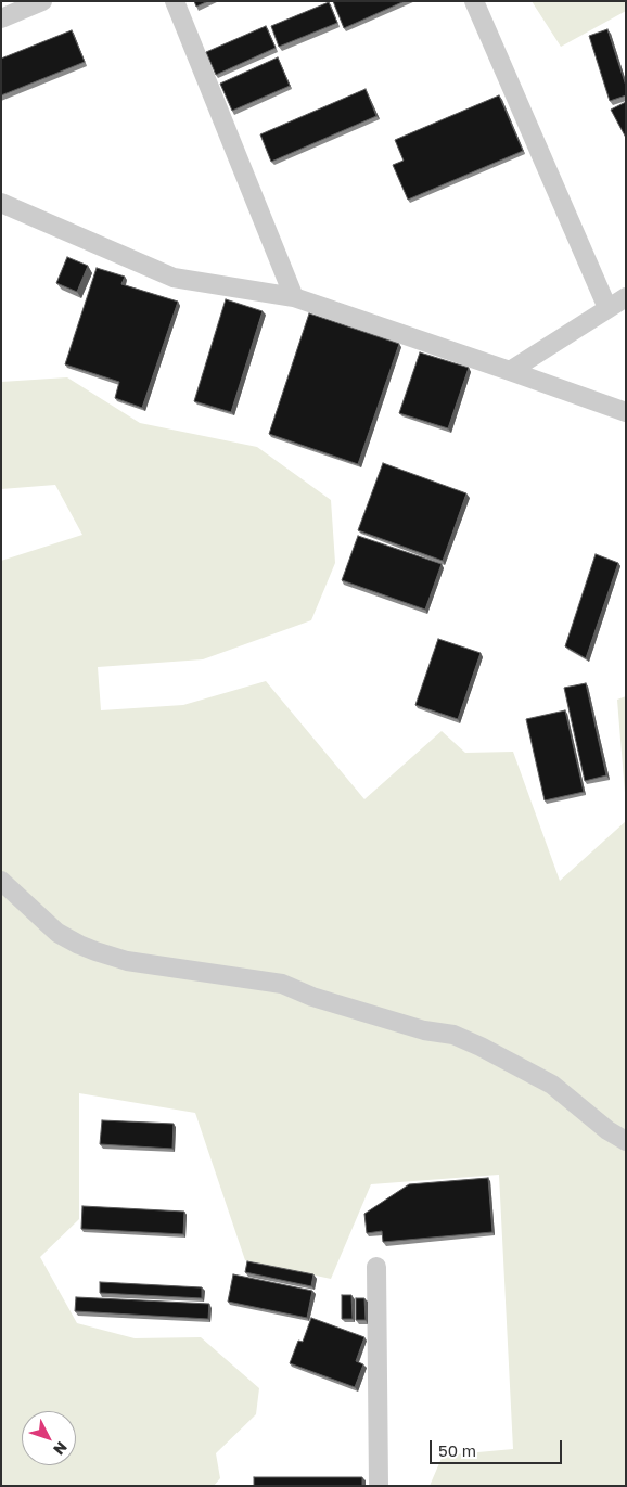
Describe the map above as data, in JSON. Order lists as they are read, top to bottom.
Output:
{
  "scale_bar": "50 m",
  "north": "bottom right"
}
